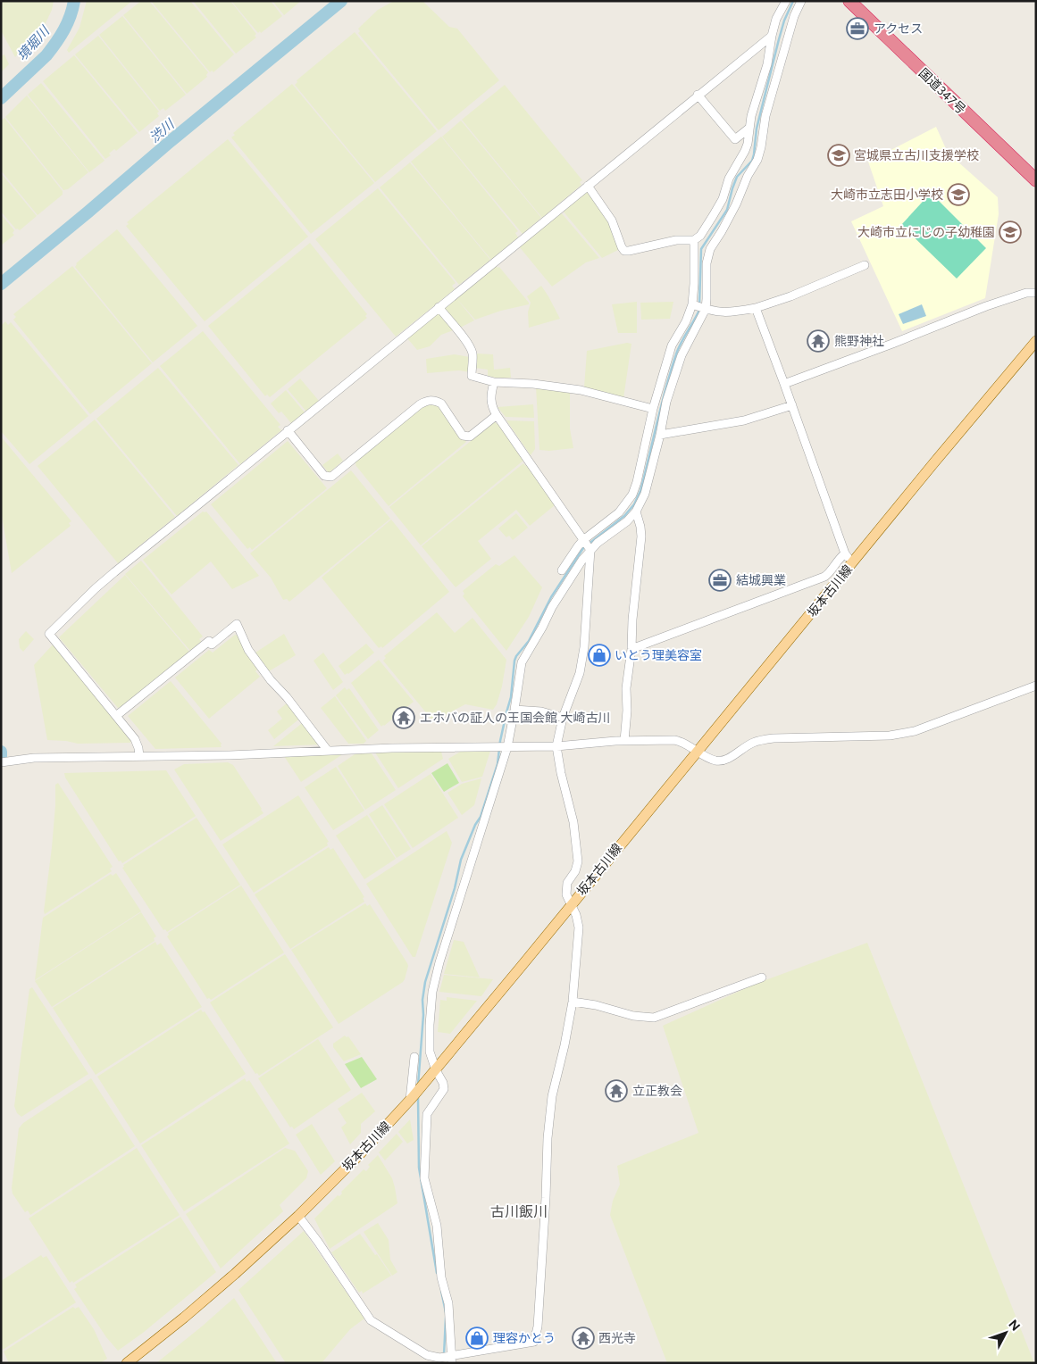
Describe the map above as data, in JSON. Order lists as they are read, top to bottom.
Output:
{
  "streets": {
    "highway": ["国道347号"],
    "main road": ["坂本古川線"]
  },
  "districts": ["古川飯川"],
  "water": ["境堀川", "渋川"],
  "places": {
    "office": ["アクセス", "結城興業"],
    "school or university": ["宮城県立古川支援学校", "大崎市立志田小学校", "大崎市立にじの子幼稚園"],
    "temple": [
      "熊野神社",
      "エホバの証人の王国会館 大崎古川",
      "立正教会",
      "西光寺"
    ],
    "shop": ["いとう理美容室", "理容かとう"]
  },
  "north": "top right"
}
